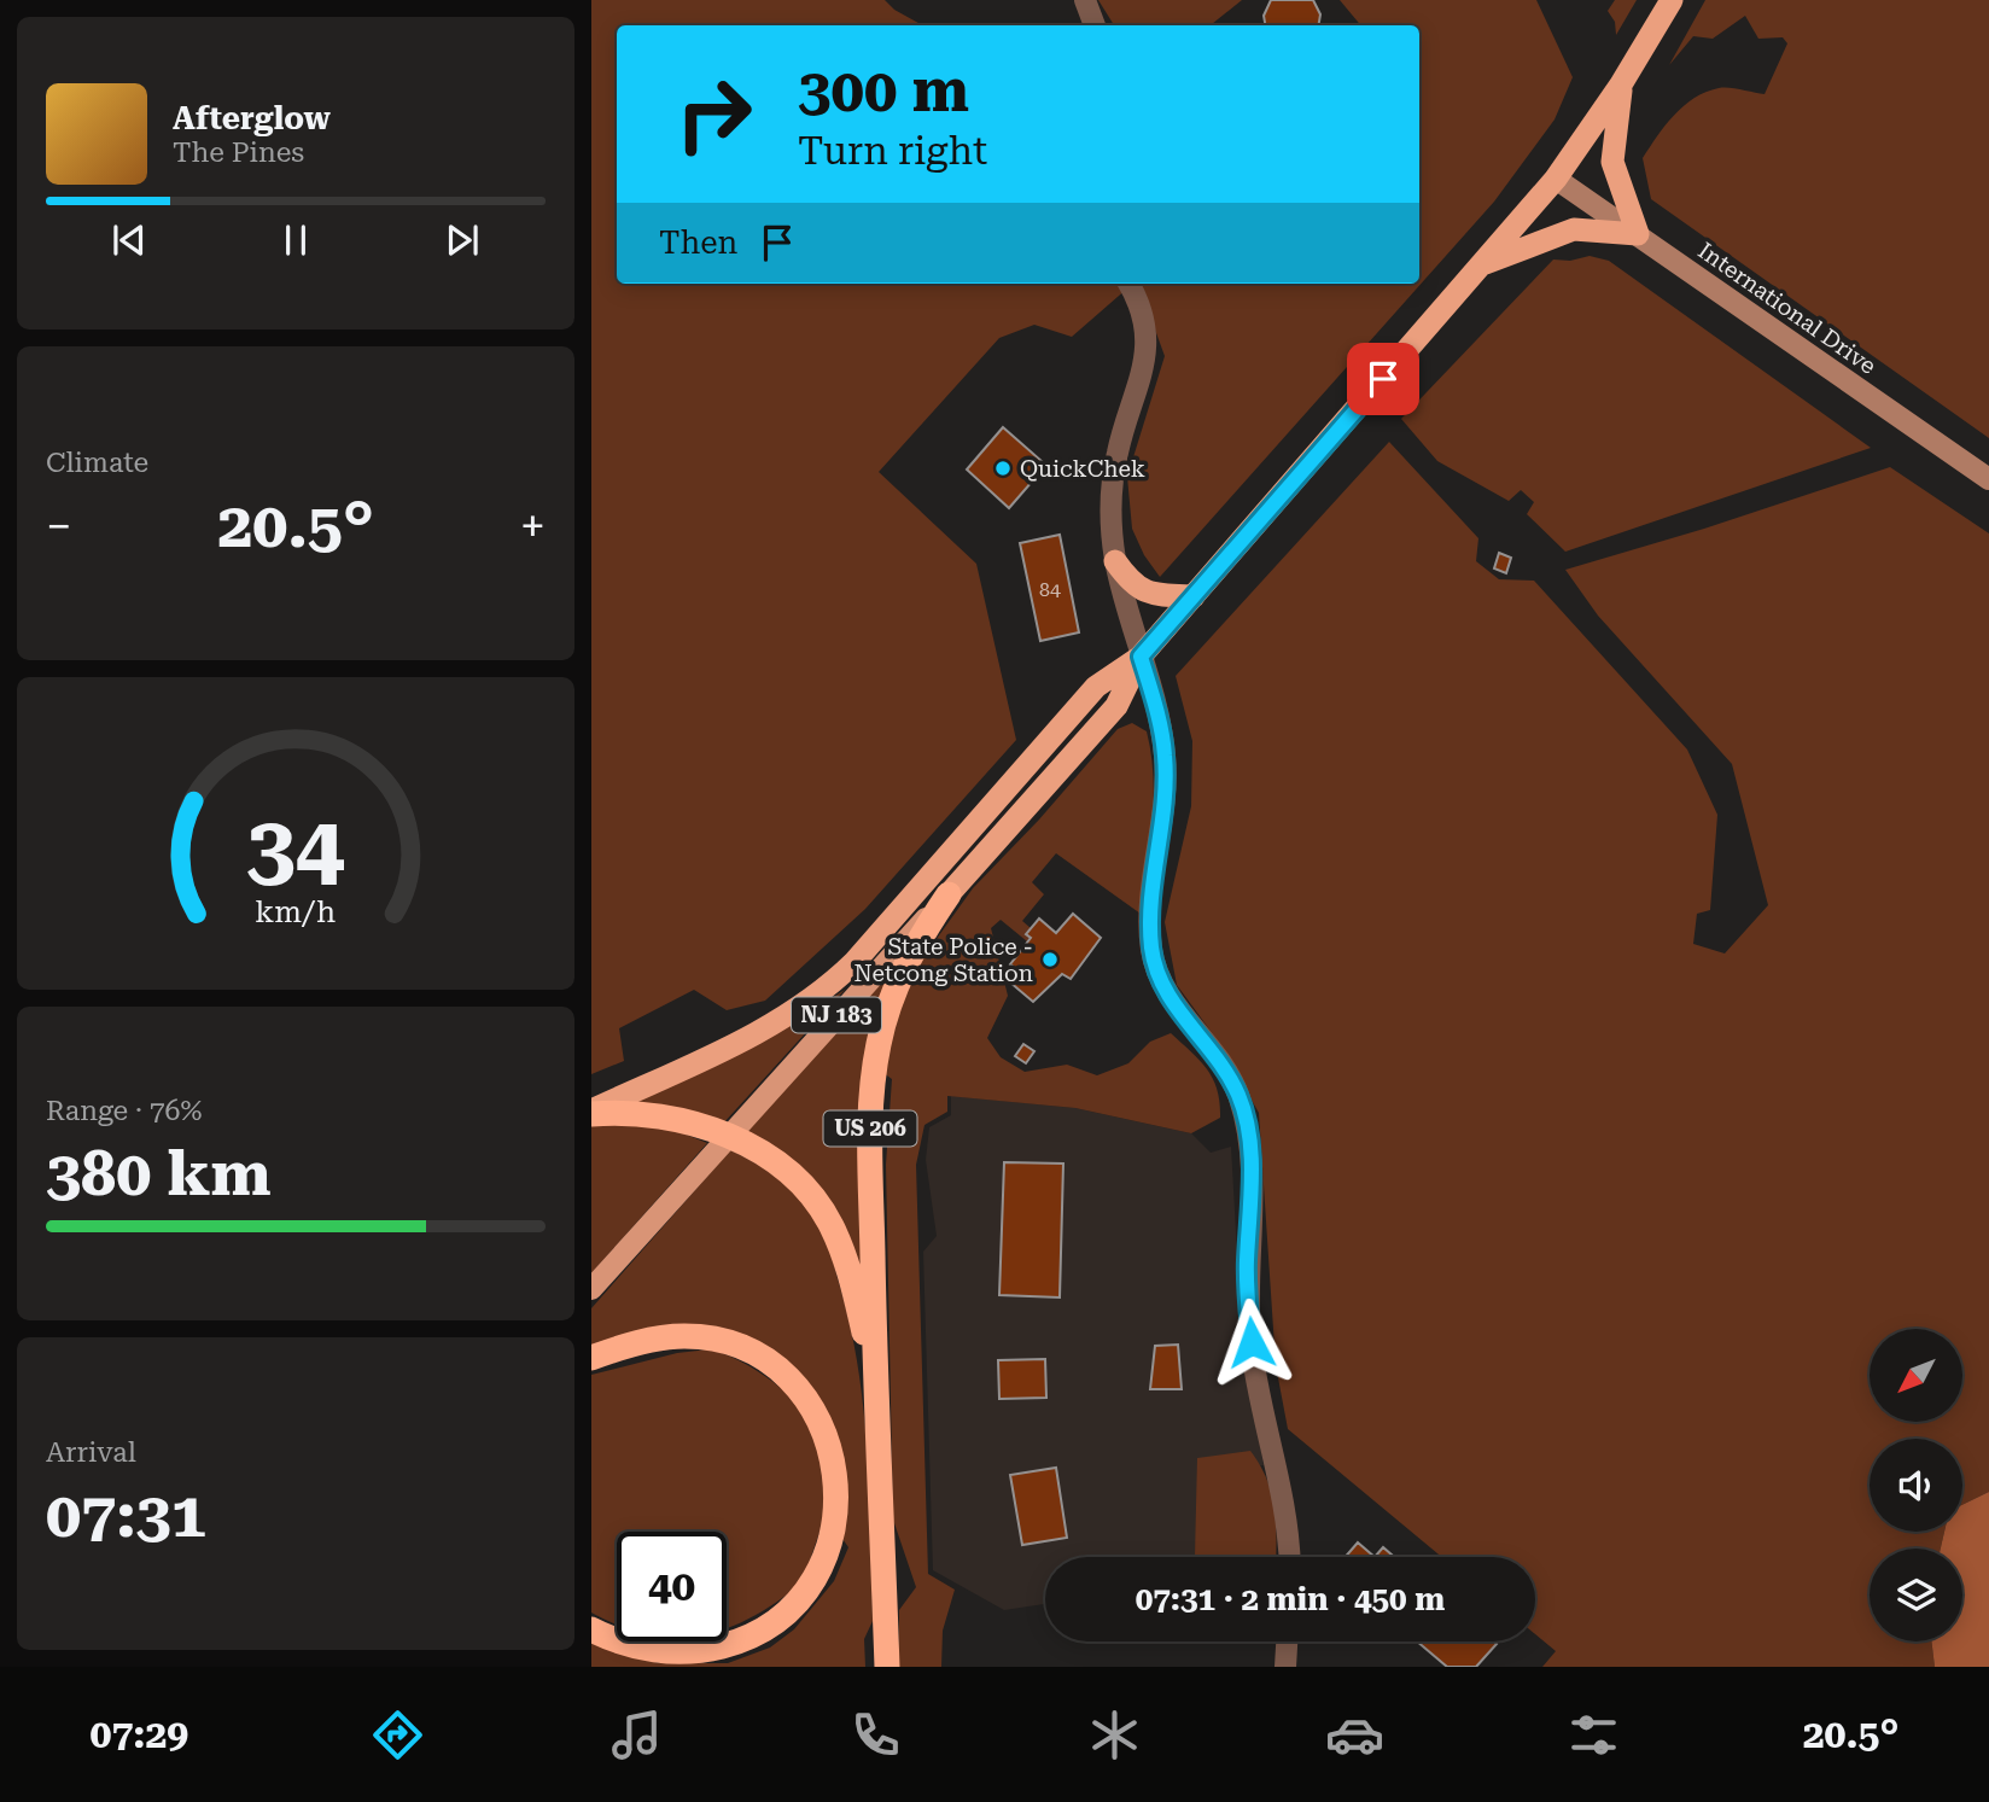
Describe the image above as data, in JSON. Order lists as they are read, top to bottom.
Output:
{
  "streets": {
    "highway": ["US 206"],
    "main road": ["International Drive", "NJ 183"]
  },
  "crossings": [
    ["International Drive", "US 206"],
    ["NJ 183", "US 206"]
  ],
  "places": ["QuickChek", "State Police - Netcong Station"],
  "house_numbers": ["84"],
  "north": "bottom left",
  "page": {
    "turn": ["300 m", "Turn right"],
    "song": ["Afterglow", "The Pines"],
    "then": "Then",
    "tile": [
      "Climate",
      ["Range · 76%", "380 km"],
      ["Arrival", "07:31"]
    ],
    "heat": ["−", "20.5°", "+"],
    "limit": "40",
    "trip": "07:31 · 2 min · 450 m",
    "tabs": ["07:29", "20.5°"],
    "gauge": ["34", "km/h"]
  }
}
